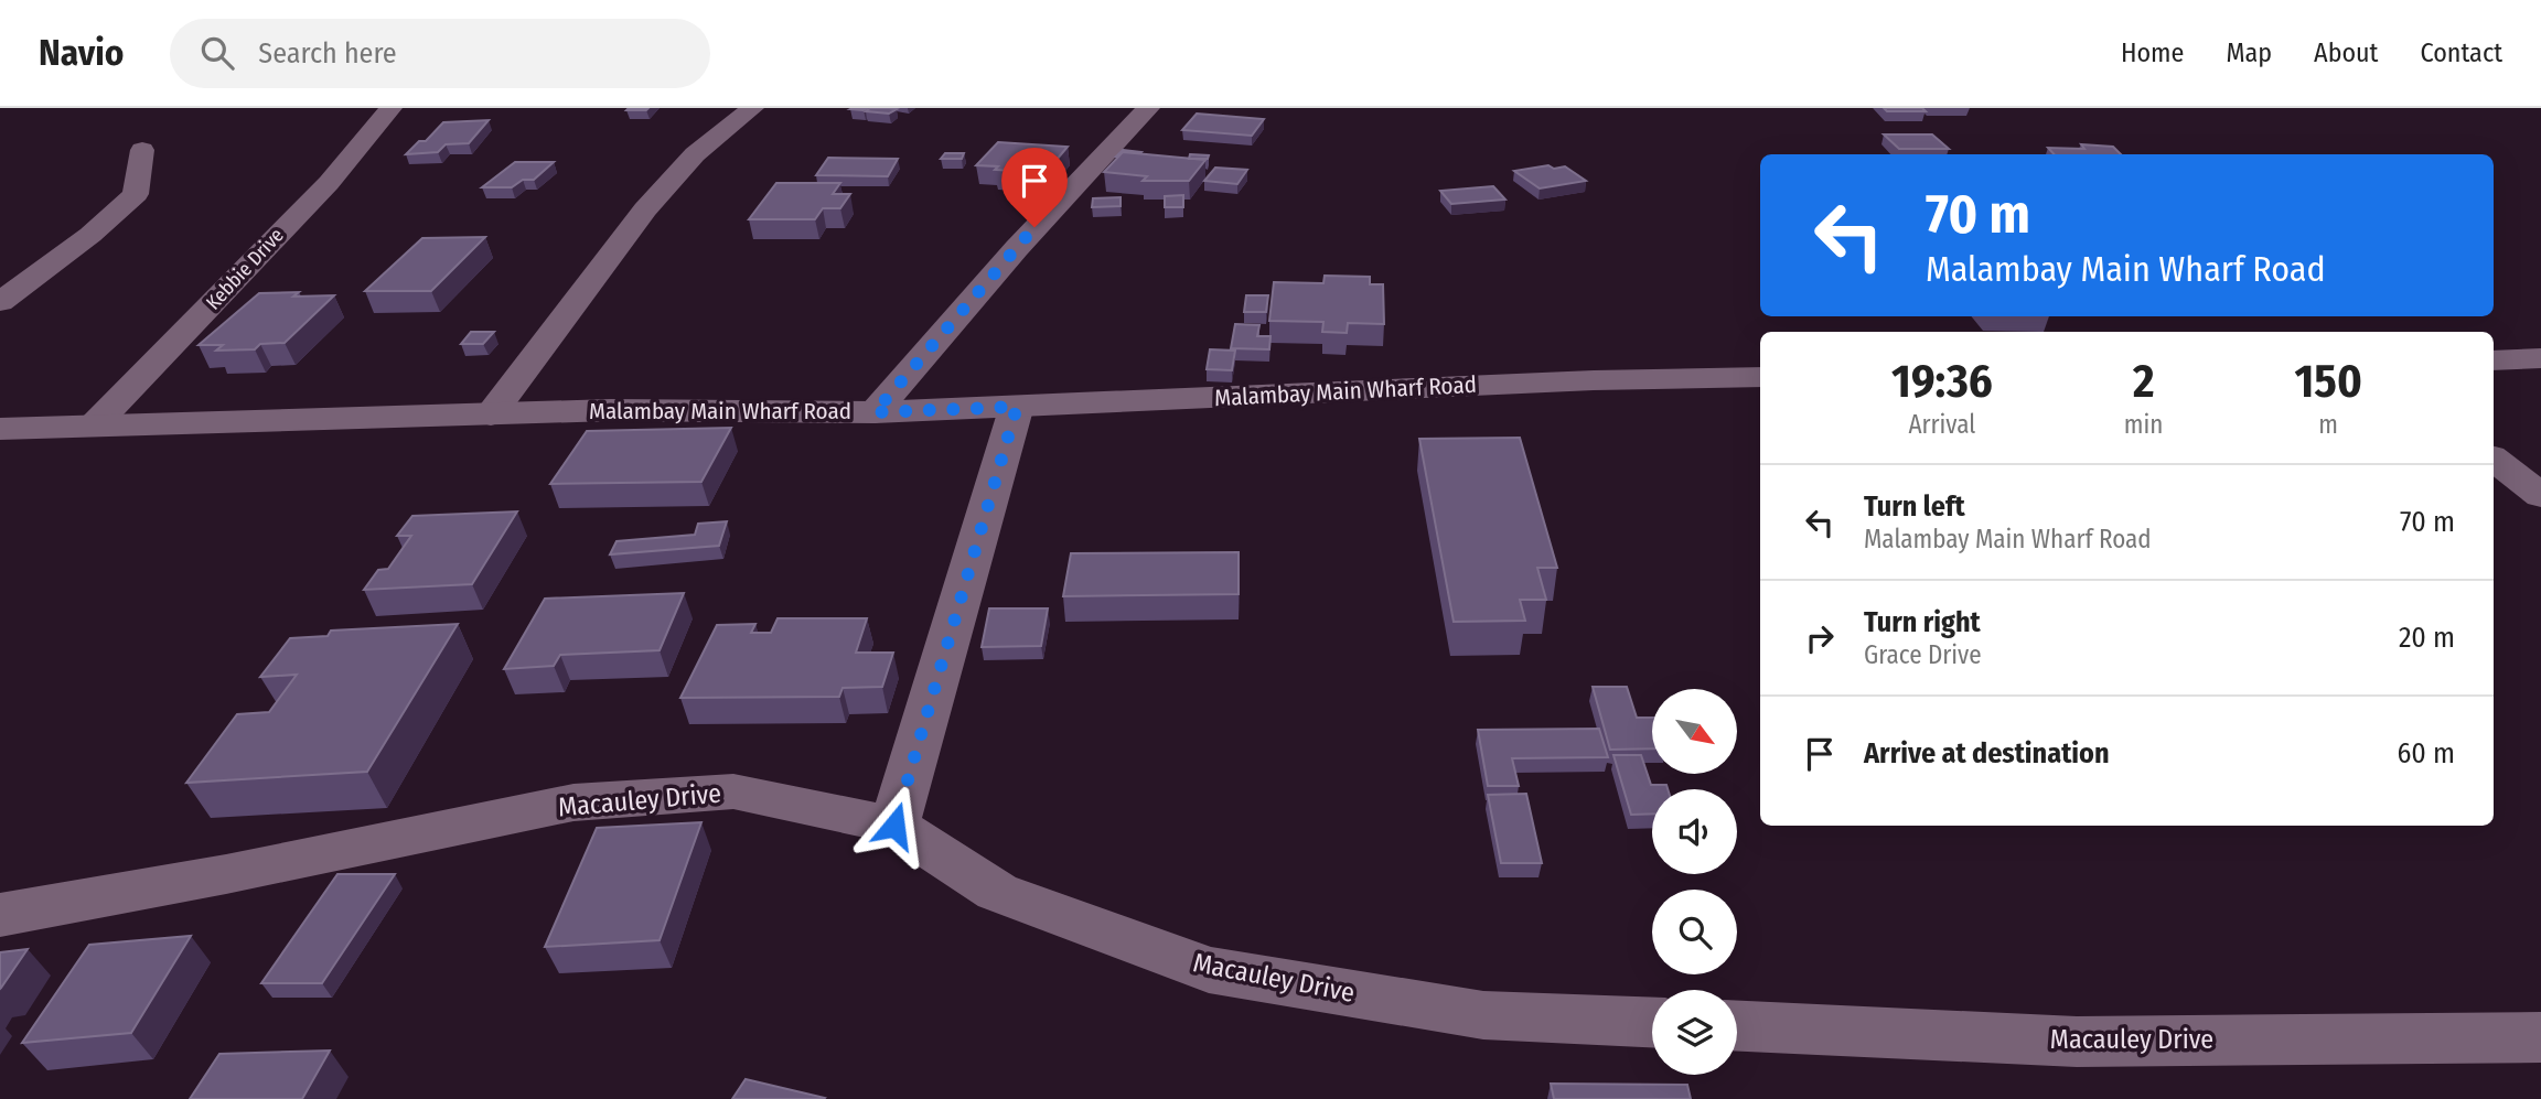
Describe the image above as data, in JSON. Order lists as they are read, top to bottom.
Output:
{
  "streets": {
    "street": ["Kebbie Drive", "Malambay Main Wharf Road", "Macauley Drive"]
  },
  "crossings": [
    ["Kebbie Drive", "Malambay Main Wharf Road"]
  ],
  "north": "bottom right",
  "page": {
    "header": "Navio",
    "search": "Search here",
    "nav": [
      "Home",
      "Map",
      "About",
      "Contact"
    ],
    "turn": ["70 m", "Malambay Main Wharf Road"],
    "eta": [
      "19:36",
      "Arrival",
      "2",
      "min",
      "150",
      "m"
    ],
    "list": [
      {
        "name": "Turn left",
        "note": "Malambay Main Wharf Road",
        "value": "70 m"
      },
      {
        "name": "Turn right",
        "note": "Grace Drive",
        "value": "20 m"
      },
      {
        "name": "Arrive at destination",
        "value": "60 m"
      }
    ]
  }
}
